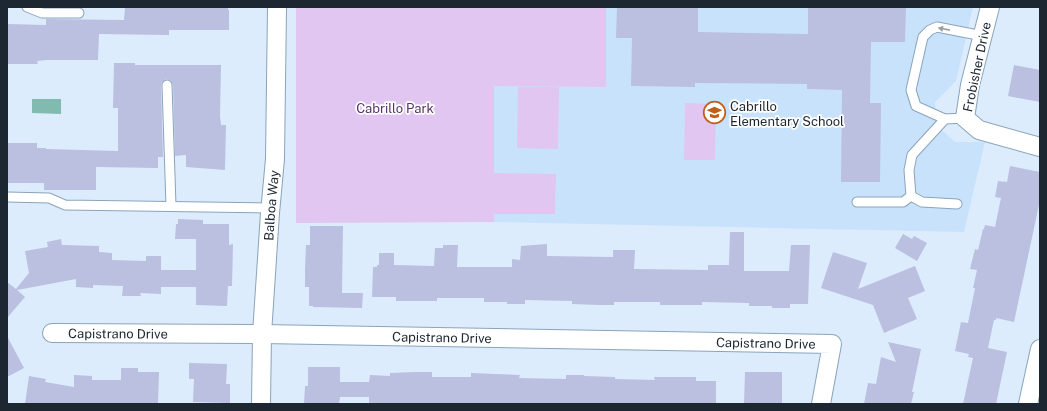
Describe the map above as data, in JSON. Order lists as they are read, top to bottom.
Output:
{
  "streets": {
    "street": ["Frobisher Drive", "Balboa Way", "Capistrano Drive"]
  },
  "crossings": [
    ["Balboa Way", "Capistrano Drive"]
  ],
  "parks": ["Cabrillo Park"],
  "places": {
    "school or university": ["Cabrillo Elementary School"]
  }
}
